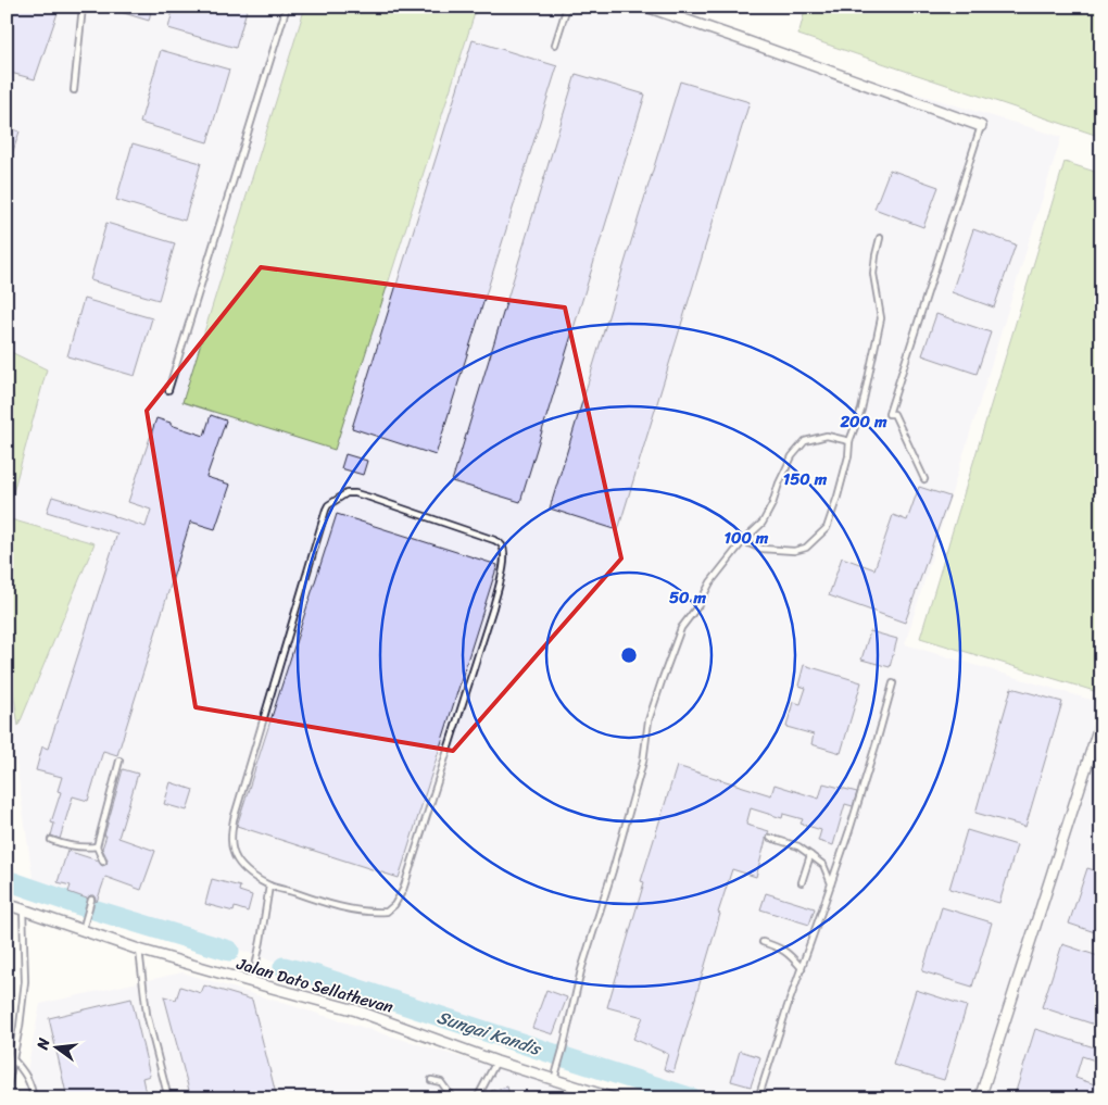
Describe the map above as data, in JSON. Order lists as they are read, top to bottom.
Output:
{
  "streets": {
    "street": ["Jalan Dato Sellathevan"]
  },
  "water": ["Sungai Kandis"],
  "north": "left",
  "rings": [
    "200 m",
    "150 m",
    "100 m",
    "50 m"
  ]
}
